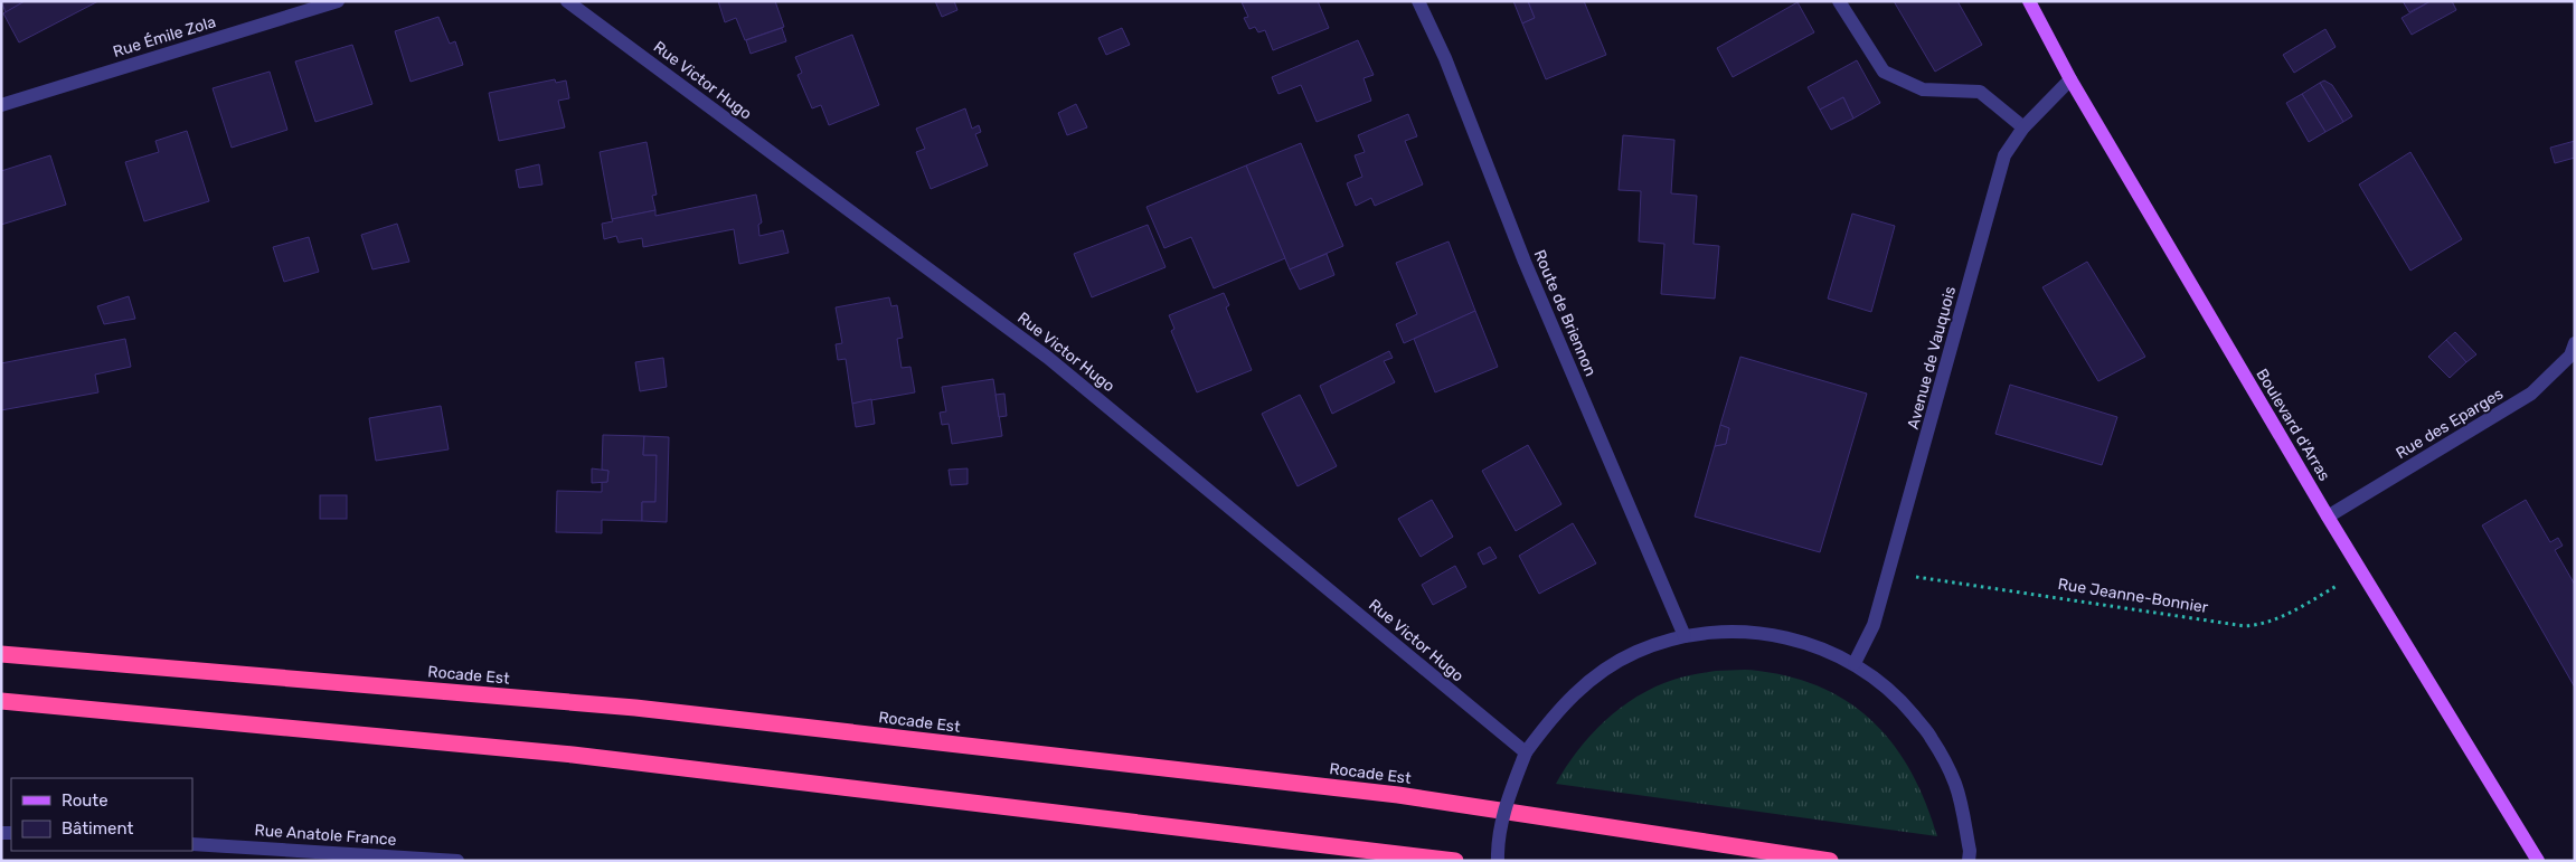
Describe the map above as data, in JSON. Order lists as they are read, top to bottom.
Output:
{
  "streets": {
    "highway": ["Rocade Est"],
    "main road": ["Boulevard d'Arras"],
    "street": [
      "Rue Émile Zola",
      "Rue Victor Hugo",
      "Route de Briennon",
      "Avenue de Vauquois",
      "Rue des Eparges",
      "Rue Anatole France"
    ],
    "path": ["Rue Jeanne-Bonnier"]
  },
  "crossings": [
    ["Avenue de Vauquois", "Boulevard d'Arras"],
    ["Avenue de Vauquois", "Rue Jeanne-Bonnier"],
    ["Rue des Eparges", "Boulevard d'Arras"],
    ["Boulevard d'Arras", "Rue Jeanne-Bonnier"]
  ],
  "legend": ["Route", "Bâtiment"]
}
